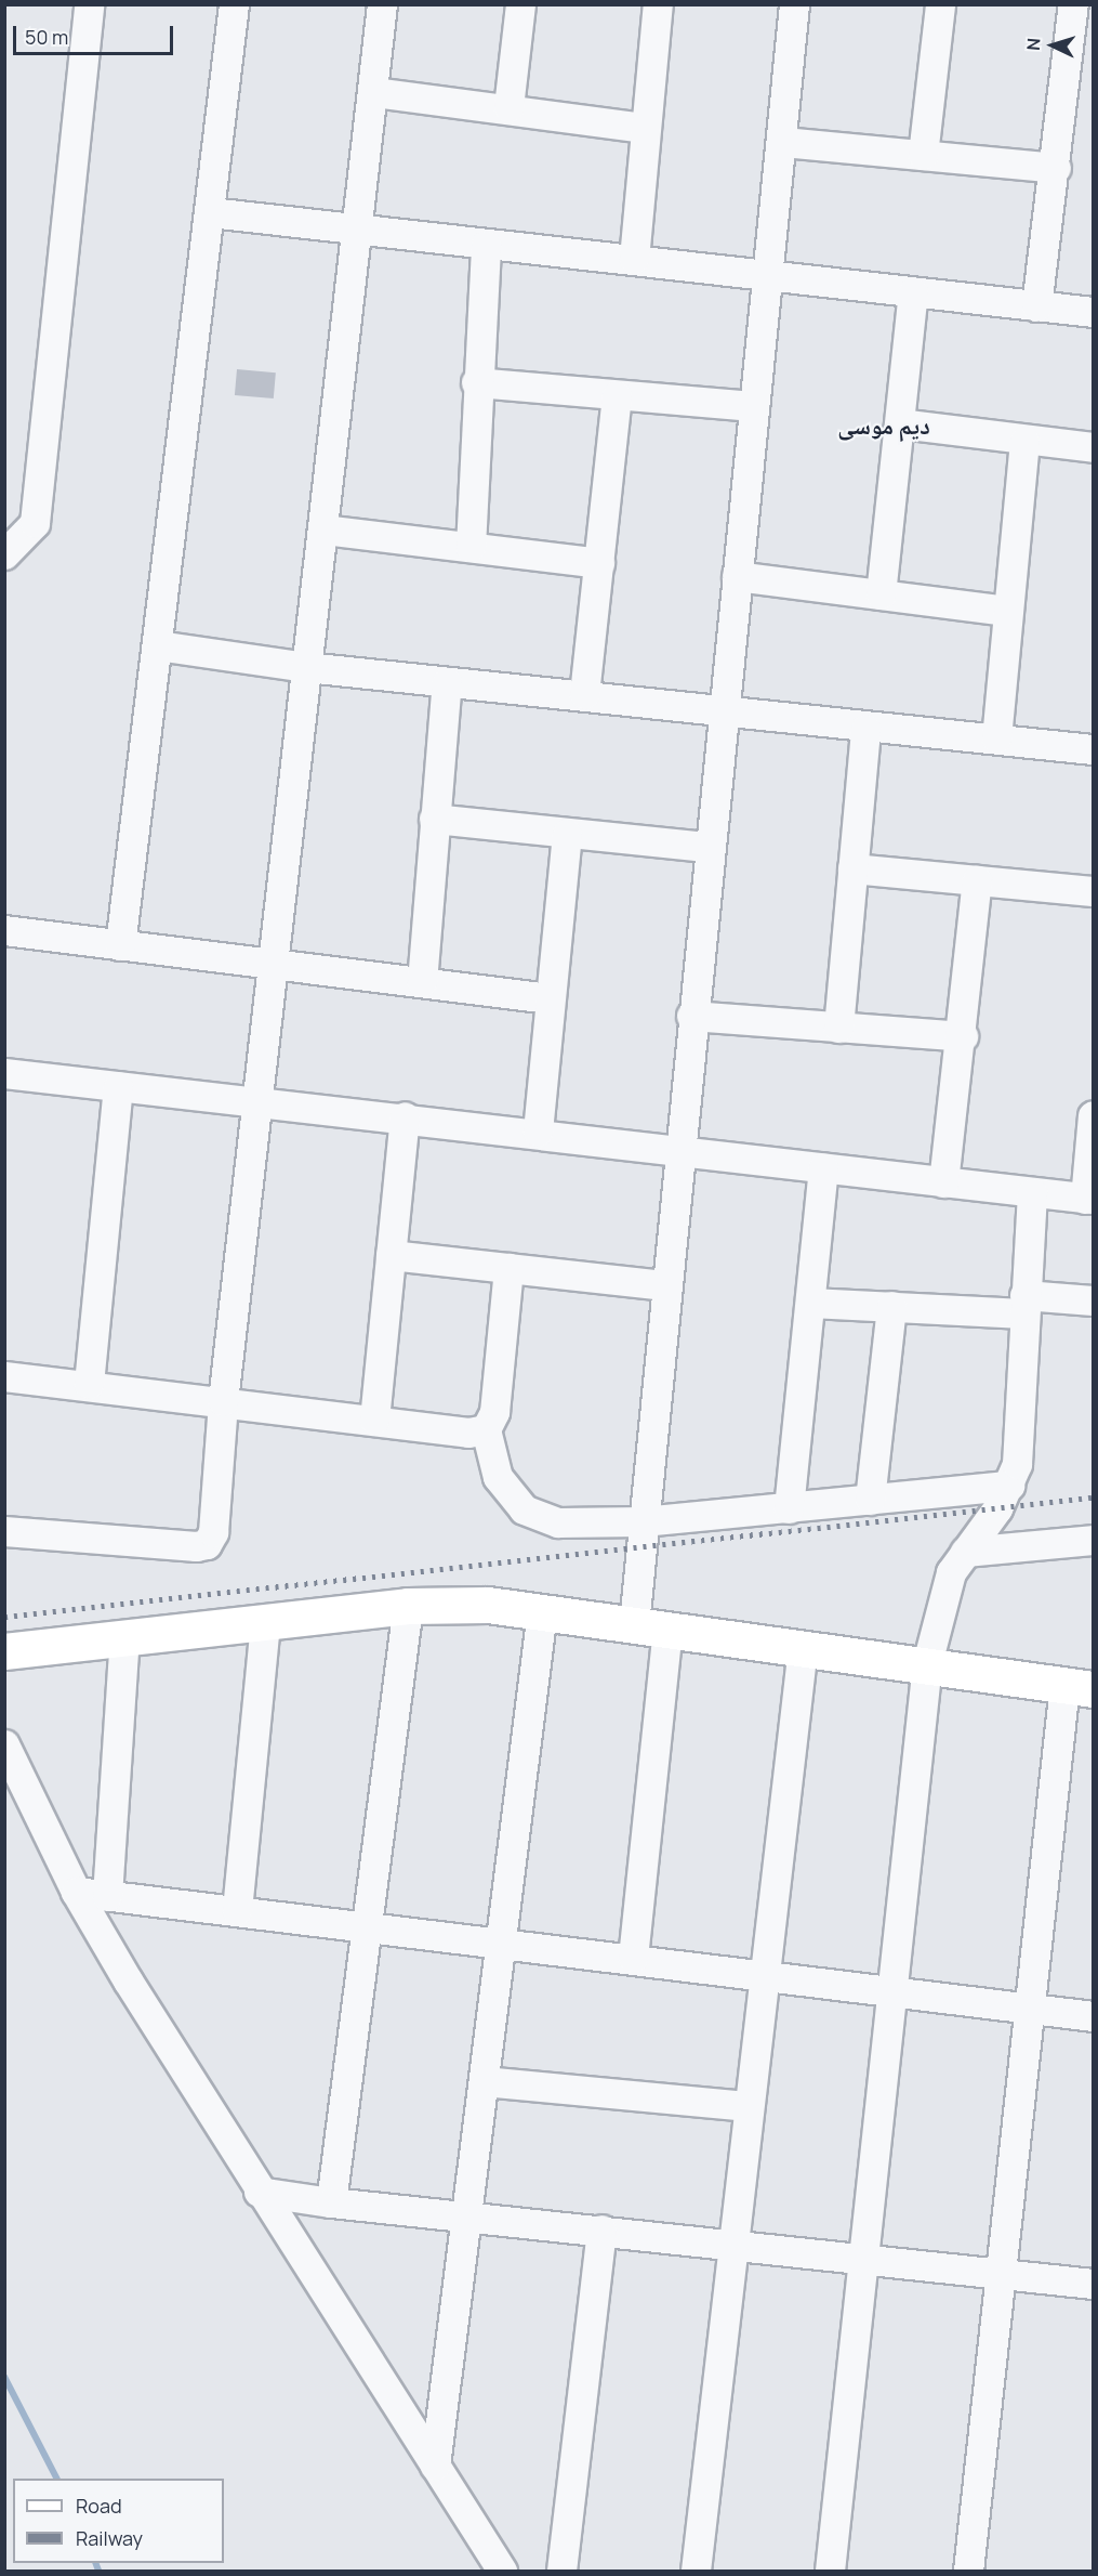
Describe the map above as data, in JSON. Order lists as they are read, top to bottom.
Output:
{
  "districts": ["ديم موسى"],
  "legend": ["Road", "Railway"],
  "scale_bar": "50 m",
  "north": "left"
}
